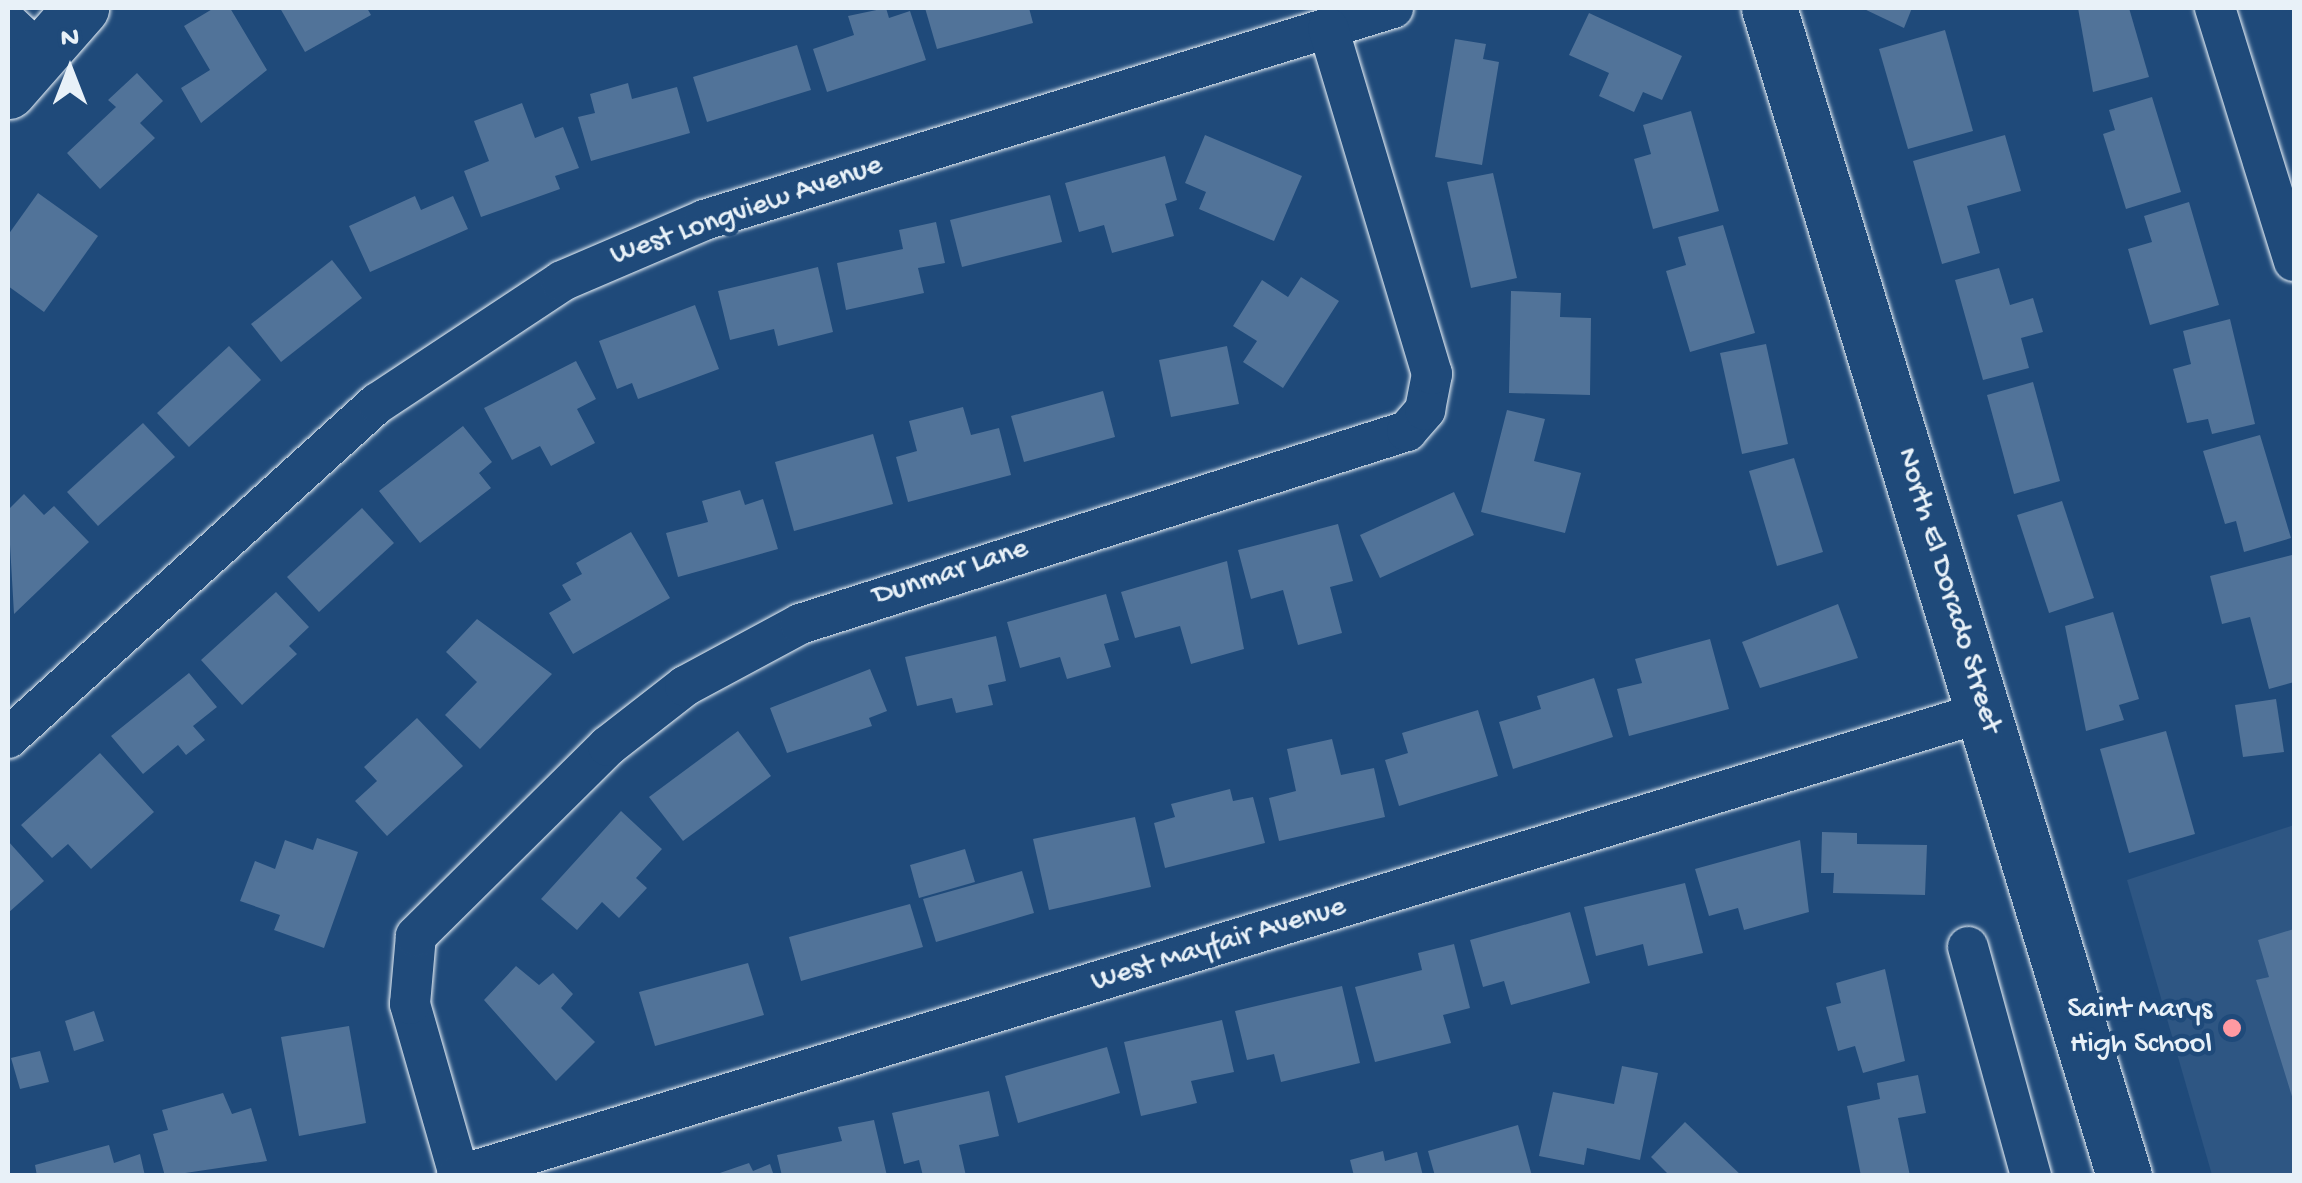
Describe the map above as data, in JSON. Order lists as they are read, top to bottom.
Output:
{
  "streets": {
    "main road": ["North El Dorado Street"],
    "street": ["West Longview Avenue", "Dunmar Lane", "West Mayfair Avenue"]
  },
  "crossings": [
    ["West Longview Avenue", "Dunmar Lane"],
    ["Dunmar Lane", "West Mayfair Avenue"],
    ["North El Dorado Street", "West Mayfair Avenue"]
  ],
  "places": ["Saint Marys High School"],
  "north": "top"
}
